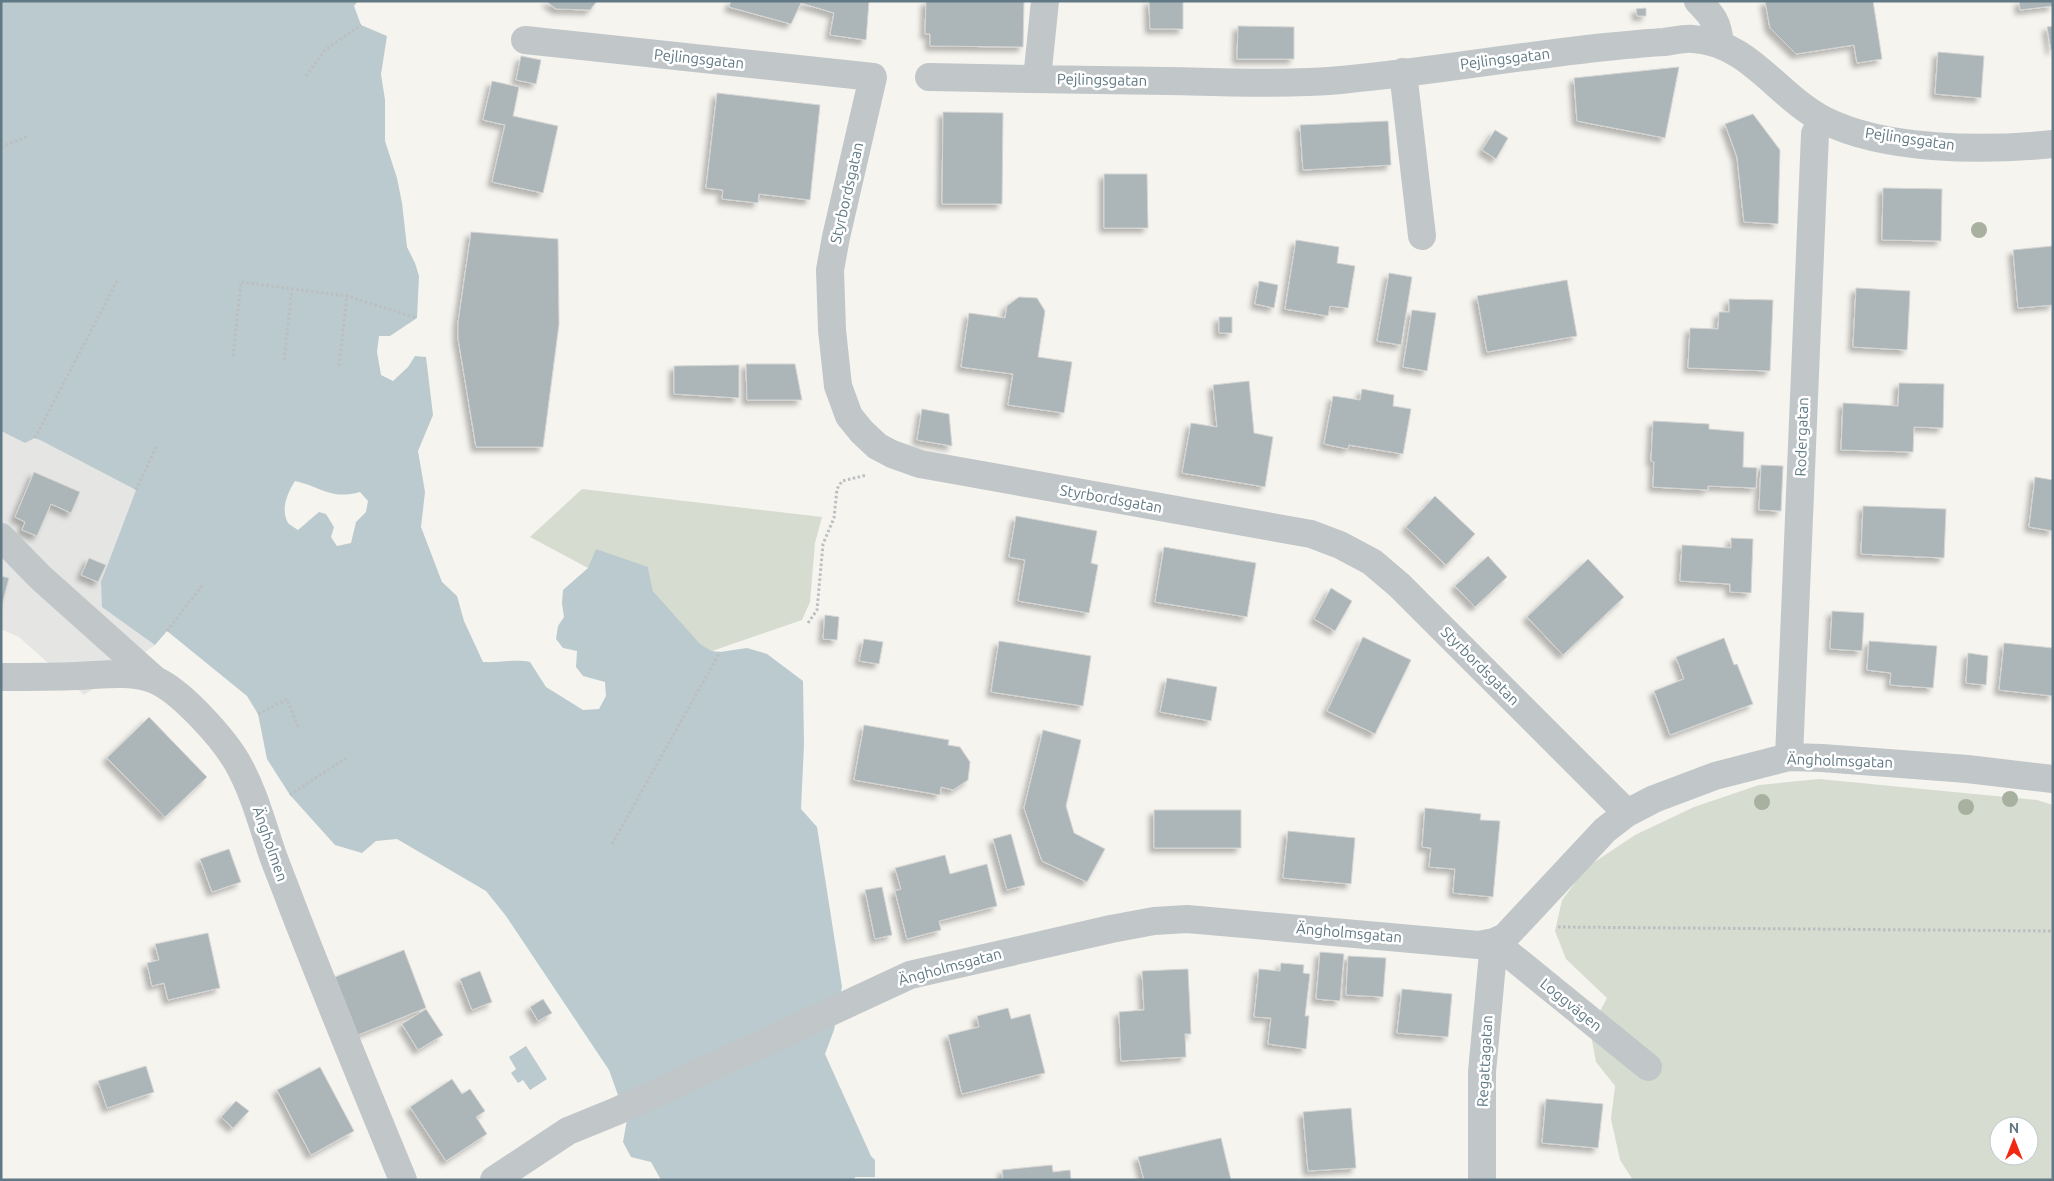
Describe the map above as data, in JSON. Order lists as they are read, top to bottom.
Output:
{
  "streets": {
    "street": [
      "Pejlingsgatan",
      "Styrbordsgatan",
      "Rodergatan",
      "Ängholmsgatan",
      "Ängholmen",
      "Loggvägen",
      "Regattagatan"
    ]
  },
  "crossings": [
    ["Pejlingsgatan", "Styrbordsgatan"],
    ["Pejlingsgatan", "Rodergatan"],
    ["Styrbordsgatan", "Ängholmsgatan"],
    ["Rodergatan", "Ängholmsgatan"],
    ["Ängholmsgatan", "Loggvägen"],
    ["Ängholmsgatan", "Regattagatan"],
    ["Loggvägen", "Regattagatan"]
  ],
  "north": "top"
}
